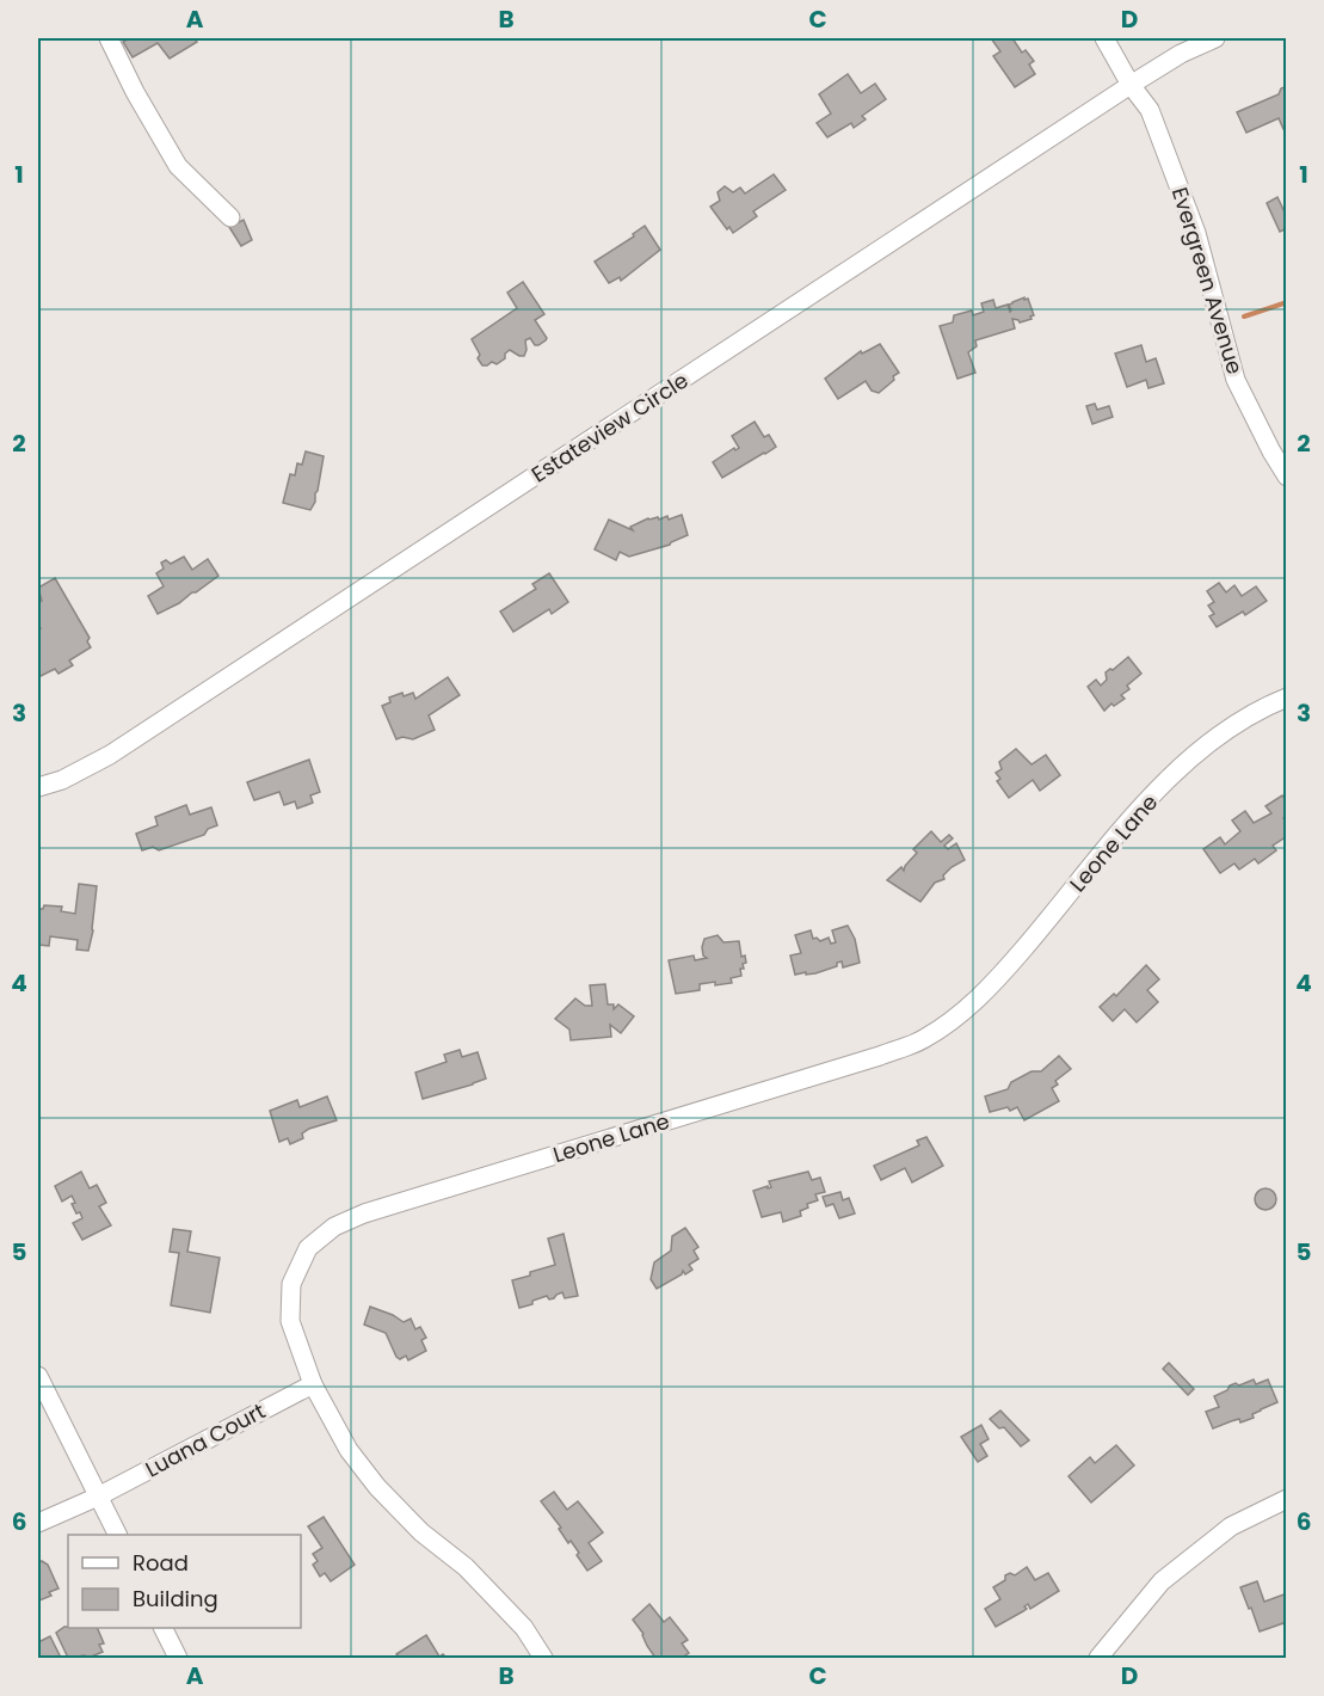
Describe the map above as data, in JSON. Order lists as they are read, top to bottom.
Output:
{
  "streets": {
    "street": [
      "Evergreen Avenue",
      "Estateview Circle",
      "Leone Lane",
      "Luana Court"
    ]
  },
  "crossings": [
    ["Evergreen Avenue", "Estateview Circle"],
    ["Leone Lane", "Luana Court"]
  ],
  "legend": ["Road", "Building"],
  "grid": {
    "columns": [
      "A",
      "B",
      "C",
      "D"
    ],
    "rows": [
      "1",
      "2",
      "3",
      "4",
      "5",
      "6"
    ]
  }
}
